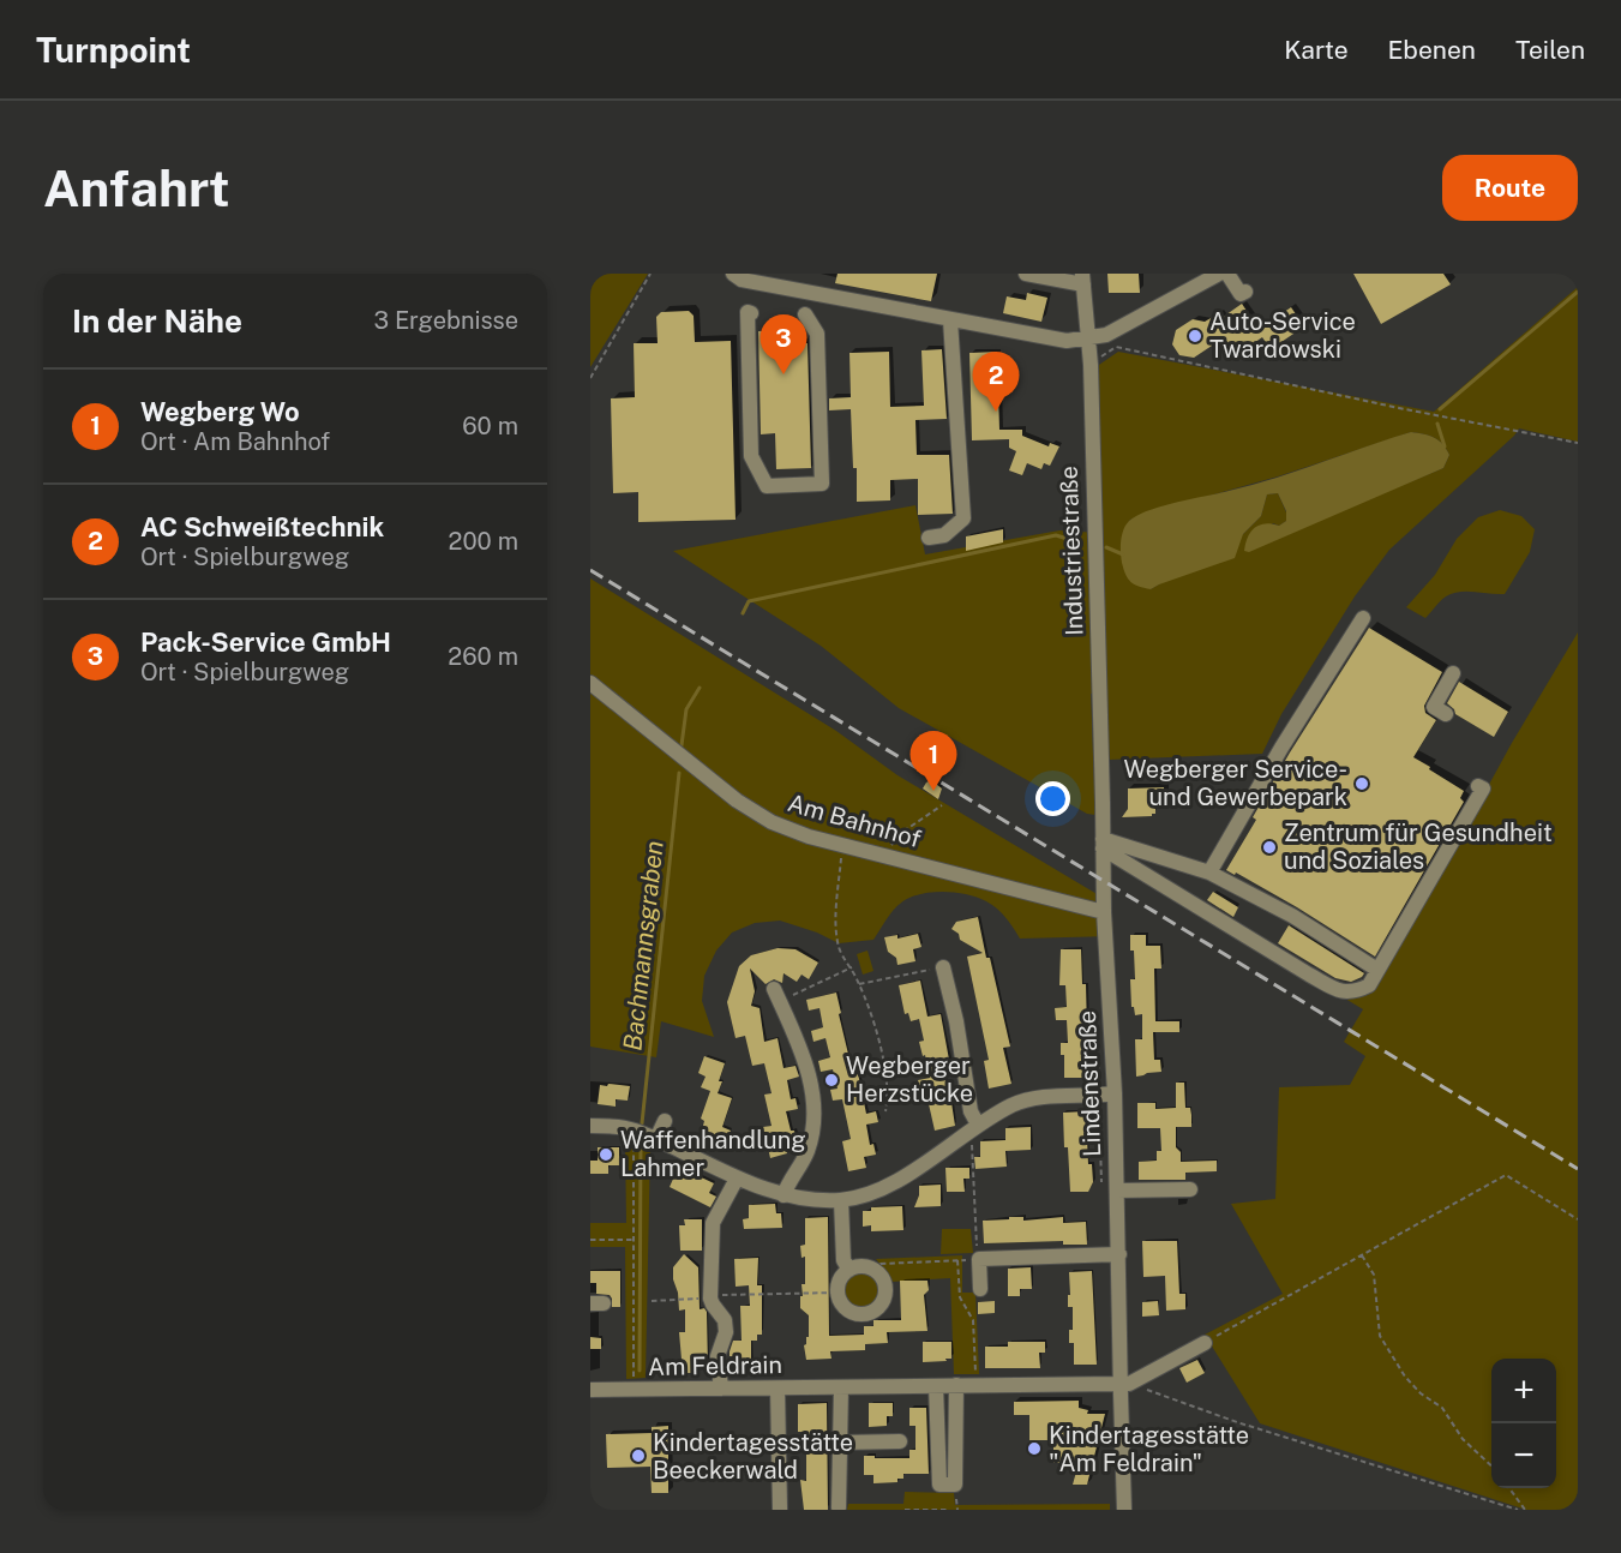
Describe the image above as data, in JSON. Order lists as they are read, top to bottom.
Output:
{
  "streets": {
    "street": [
      "Industriestraße",
      "Am Bahnhof",
      "Lindenstraße",
      "Am Feldrain"
    ]
  },
  "crossings": [
    ["Industriestraße", "Am Bahnhof"],
    ["Industriestraße", "Lindenstraße"],
    ["Am Bahnhof", "Lindenstraße"],
    ["Lindenstraße", "Am Feldrain"]
  ],
  "water": ["Bachmannsgraben"],
  "places": [
    "Auto-Service Twardowski",
    "Wegberger Service- und Gewerbepark",
    "Zentrum für Gesundheit und Soziales",
    "Wegberger Herzstücke",
    "Waffenhandlung Lahmer",
    "Kindertagesstätte \"Am Feldrain\"",
    "Kindertagesstätte Beeckerwald"
  ],
  "page": {
    "header": "Turnpoint",
    "nav": ["Karte", "Ebenen", "Teilen"],
    "buttons": "Route",
    "title": "Anfahrt",
    "heading": ["In der Nähe", "3 Ergebnisse"],
    "pins": ["3", "2", "1"],
    "list": [
      {
        "mark": "1",
        "name": "Wegberg Wo",
        "note": "Ort · Am Bahnhof",
        "value": "60 m"
      },
      {
        "mark": "2",
        "name": "AC Schweißtechnik",
        "note": "Ort · Spielburgweg",
        "value": "200 m"
      },
      {
        "mark": "3",
        "name": "Pack-Service GmbH",
        "note": "Ort · Spielburgweg",
        "value": "260 m"
      }
    ],
    "map_buttons": ["+", "−"]
  }
}
